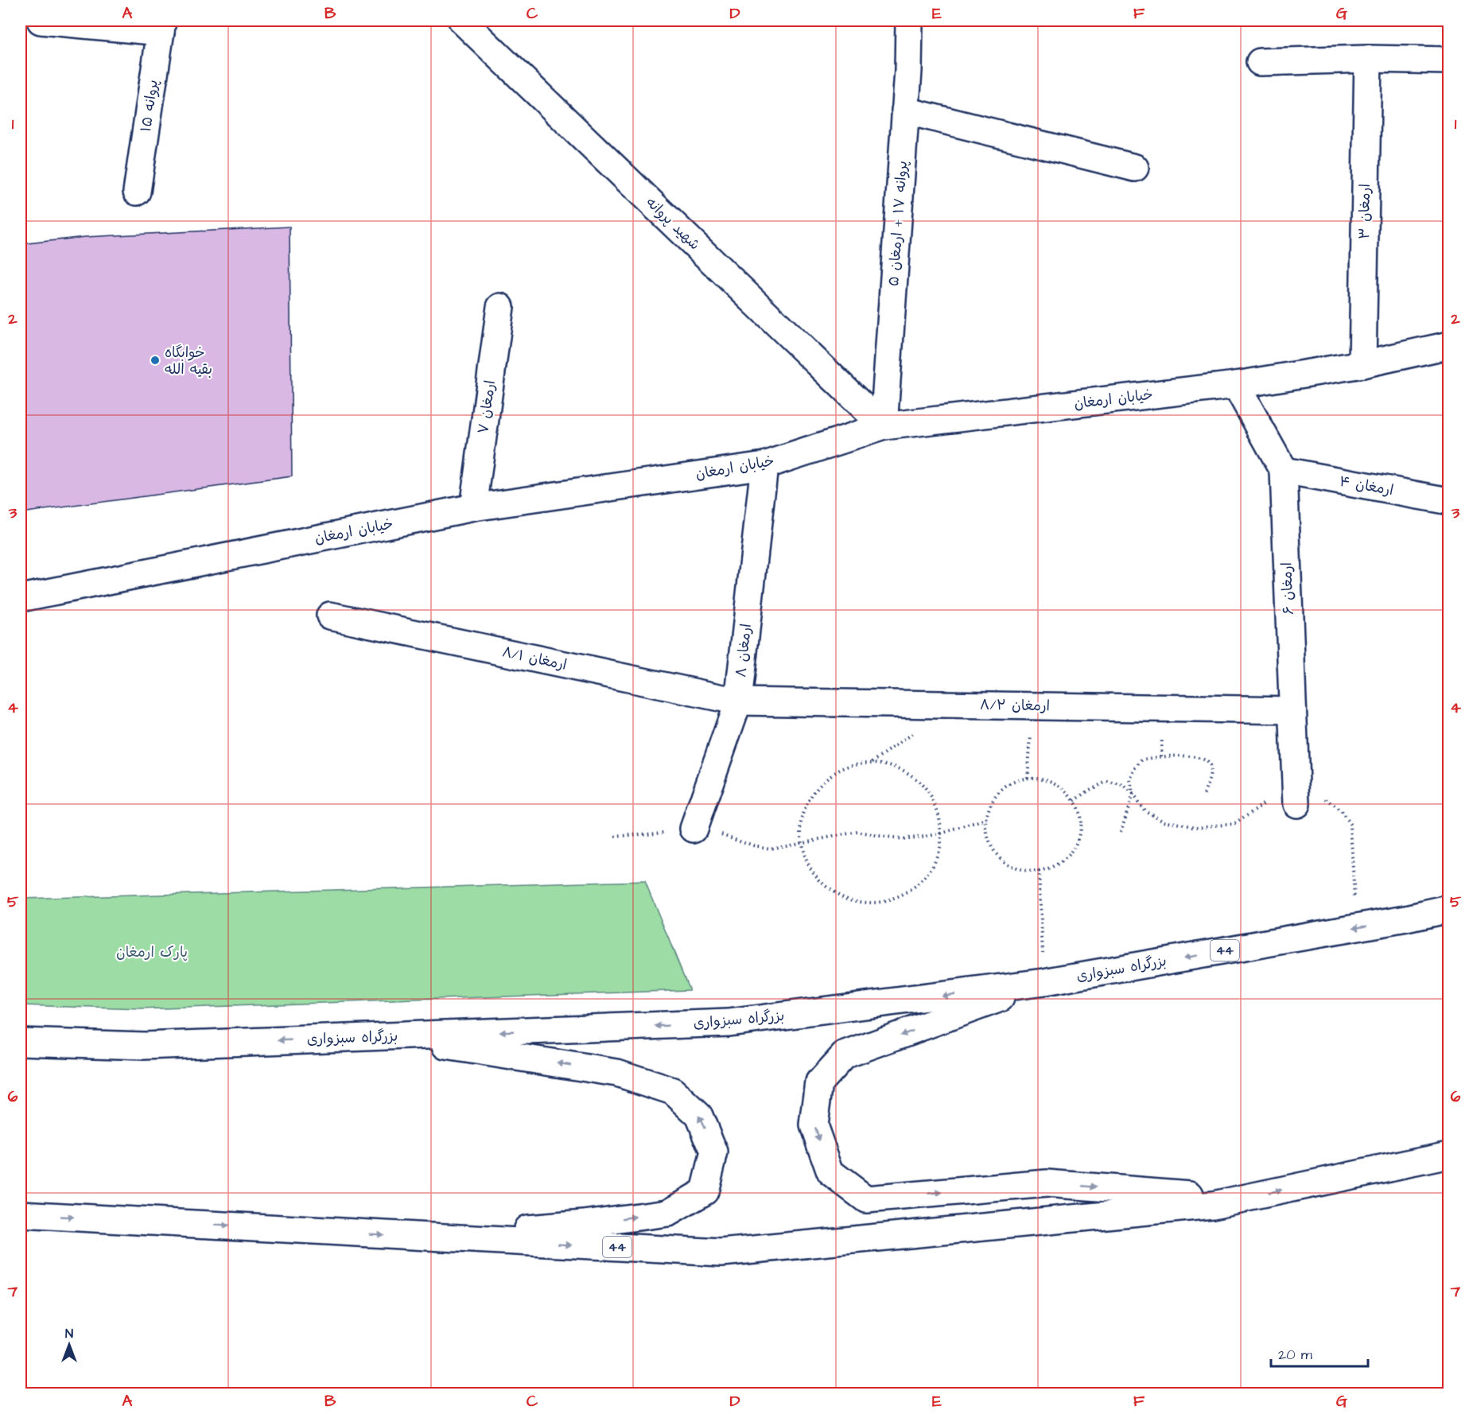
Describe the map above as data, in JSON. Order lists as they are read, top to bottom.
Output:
{
  "streets": {
    "main road": [
      "پروانه ۱۵",
      "ارمغان ۳",
      "شهید پروانه",
      "پروانه ۱۷ + ارمغان ۵",
      "خیابان ارمغان",
      "ارمغان ۷",
      "ارمغان ۴",
      "ارمغان ۶",
      "ارمغان ۸",
      "ارمغان ۸/۱",
      "ارمغان ۸/۲",
      "44",
      "بزرگراه سبزواری"
    ]
  },
  "crossings": [
    ["ارمغان ۳", "خیابان ارمغان"],
    ["شهید پروانه", "پروانه ۱۷ + ارمغان ۵"],
    ["شهید پروانه", "خیابان ارمغان"],
    ["پروانه ۱۷ + ارمغان ۵", "خیابان ارمغان"],
    ["خیابان ارمغان", "ارمغان ۷"],
    ["خیابان ارمغان", "ارمغان ۶"],
    ["خیابان ارمغان", "ارمغان ۸"],
    ["ارمغان ۴", "ارمغان ۶"],
    ["ارمغان ۶", "ارمغان ۸/۲"],
    ["ارمغان ۸", "ارمغان ۸/۱"],
    ["ارمغان ۸", "ارمغان ۸/۲"],
    ["ارمغان ۸/۱", "ارمغان ۸/۲"]
  ],
  "parks": ["پارک ارمغان"],
  "places": ["خوابگاه بقیه الله"],
  "scale_bar": "20 m",
  "north": "top",
  "grid": {
    "columns": [
      "A",
      "B",
      "C",
      "D",
      "E",
      "F",
      "G"
    ],
    "rows": [
      "1",
      "2",
      "3",
      "4",
      "5",
      "6",
      "7"
    ]
  }
}
